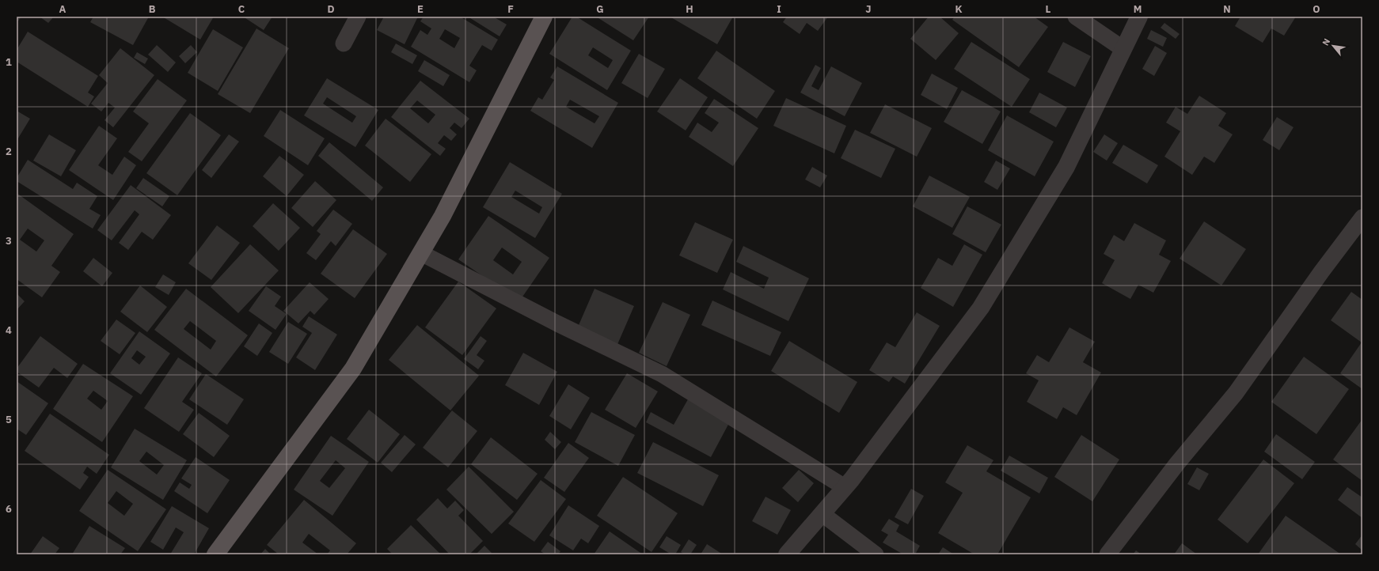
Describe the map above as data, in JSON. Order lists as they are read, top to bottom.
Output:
{
  "north": "top left",
  "grid": {
    "columns": [
      "A",
      "B",
      "C",
      "D",
      "E",
      "F",
      "G",
      "H",
      "I",
      "J",
      "K",
      "L",
      "M",
      "N",
      "O"
    ],
    "rows": [
      "1",
      "2",
      "3",
      "4",
      "5",
      "6"
    ]
  }
}
